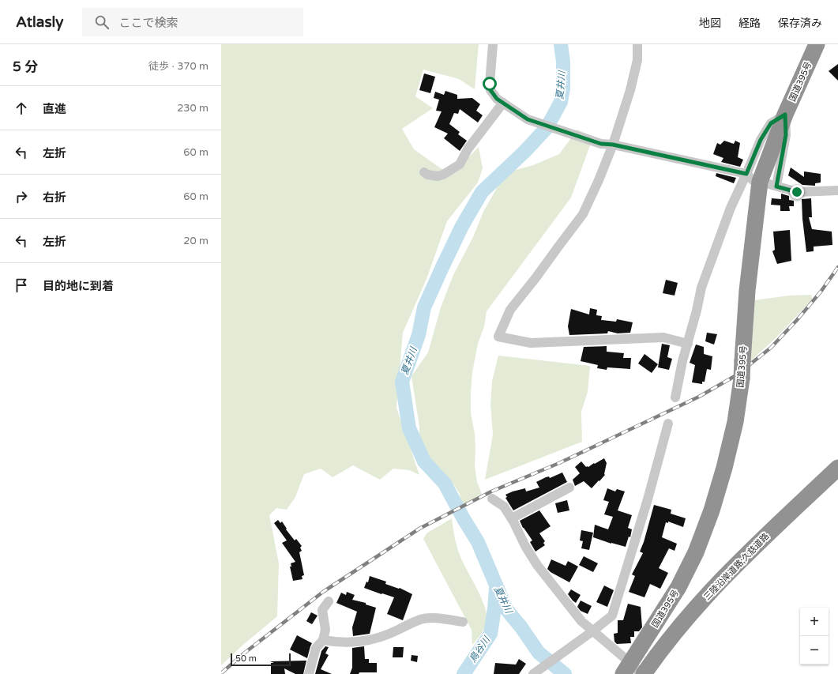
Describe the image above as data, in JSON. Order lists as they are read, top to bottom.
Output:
{
  "streets": {
    "highway": ["国道395号", "三陸沿岸道路;久慈道路"]
  },
  "water": ["夏井川", "鳥谷川"],
  "scale_bar": "50 m",
  "page": {
    "header": "Atlasly",
    "search": "ここで検索",
    "nav": ["地図", "経路", "保存済み"],
    "heading": ["5 分", "徒歩 · 370 m"],
    "list": [
      ["直進", "230 m"],
      ["左折", "60 m"],
      ["右折", "60 m"],
      ["左折", "20 m"],
      "目的地に到着"
    ],
    "map_buttons": ["+", "−"],
    "scale": "50 m"
  }
}
